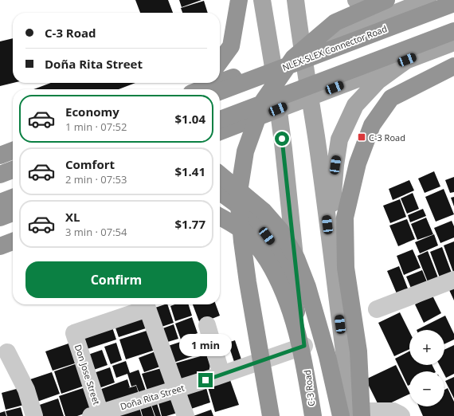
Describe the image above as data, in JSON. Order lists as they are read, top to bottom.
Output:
{
  "streets": {
    "highway": ["NLEX-SLEX Connector Road"],
    "main road": ["C-3 Road"],
    "street": ["Don Jose Street", "Doña Rita Street"]
  },
  "crossings": [
    ["Don Jose Street", "Doña Rita Street"],
    ["C-3 Road", "Doña Rita Street"]
  ],
  "places": {
    "transit": ["C-3 Road"]
  },
  "page": {
    "banner": ["C-3 Road", "Doña Rita Street"],
    "list": [
      {
        "name": "Economy",
        "note": "1 min · 07:52",
        "value": "$1.04"
      },
      {
        "name": "Comfort",
        "note": "2 min · 07:53",
        "value": "$1.41"
      },
      {
        "name": "XL",
        "note": "3 min · 07:54",
        "value": "$1.77"
      }
    ],
    "buttons": "Confirm",
    "map_buttons": ["+", "−"],
    "bubble": "1 min"
  }
}
